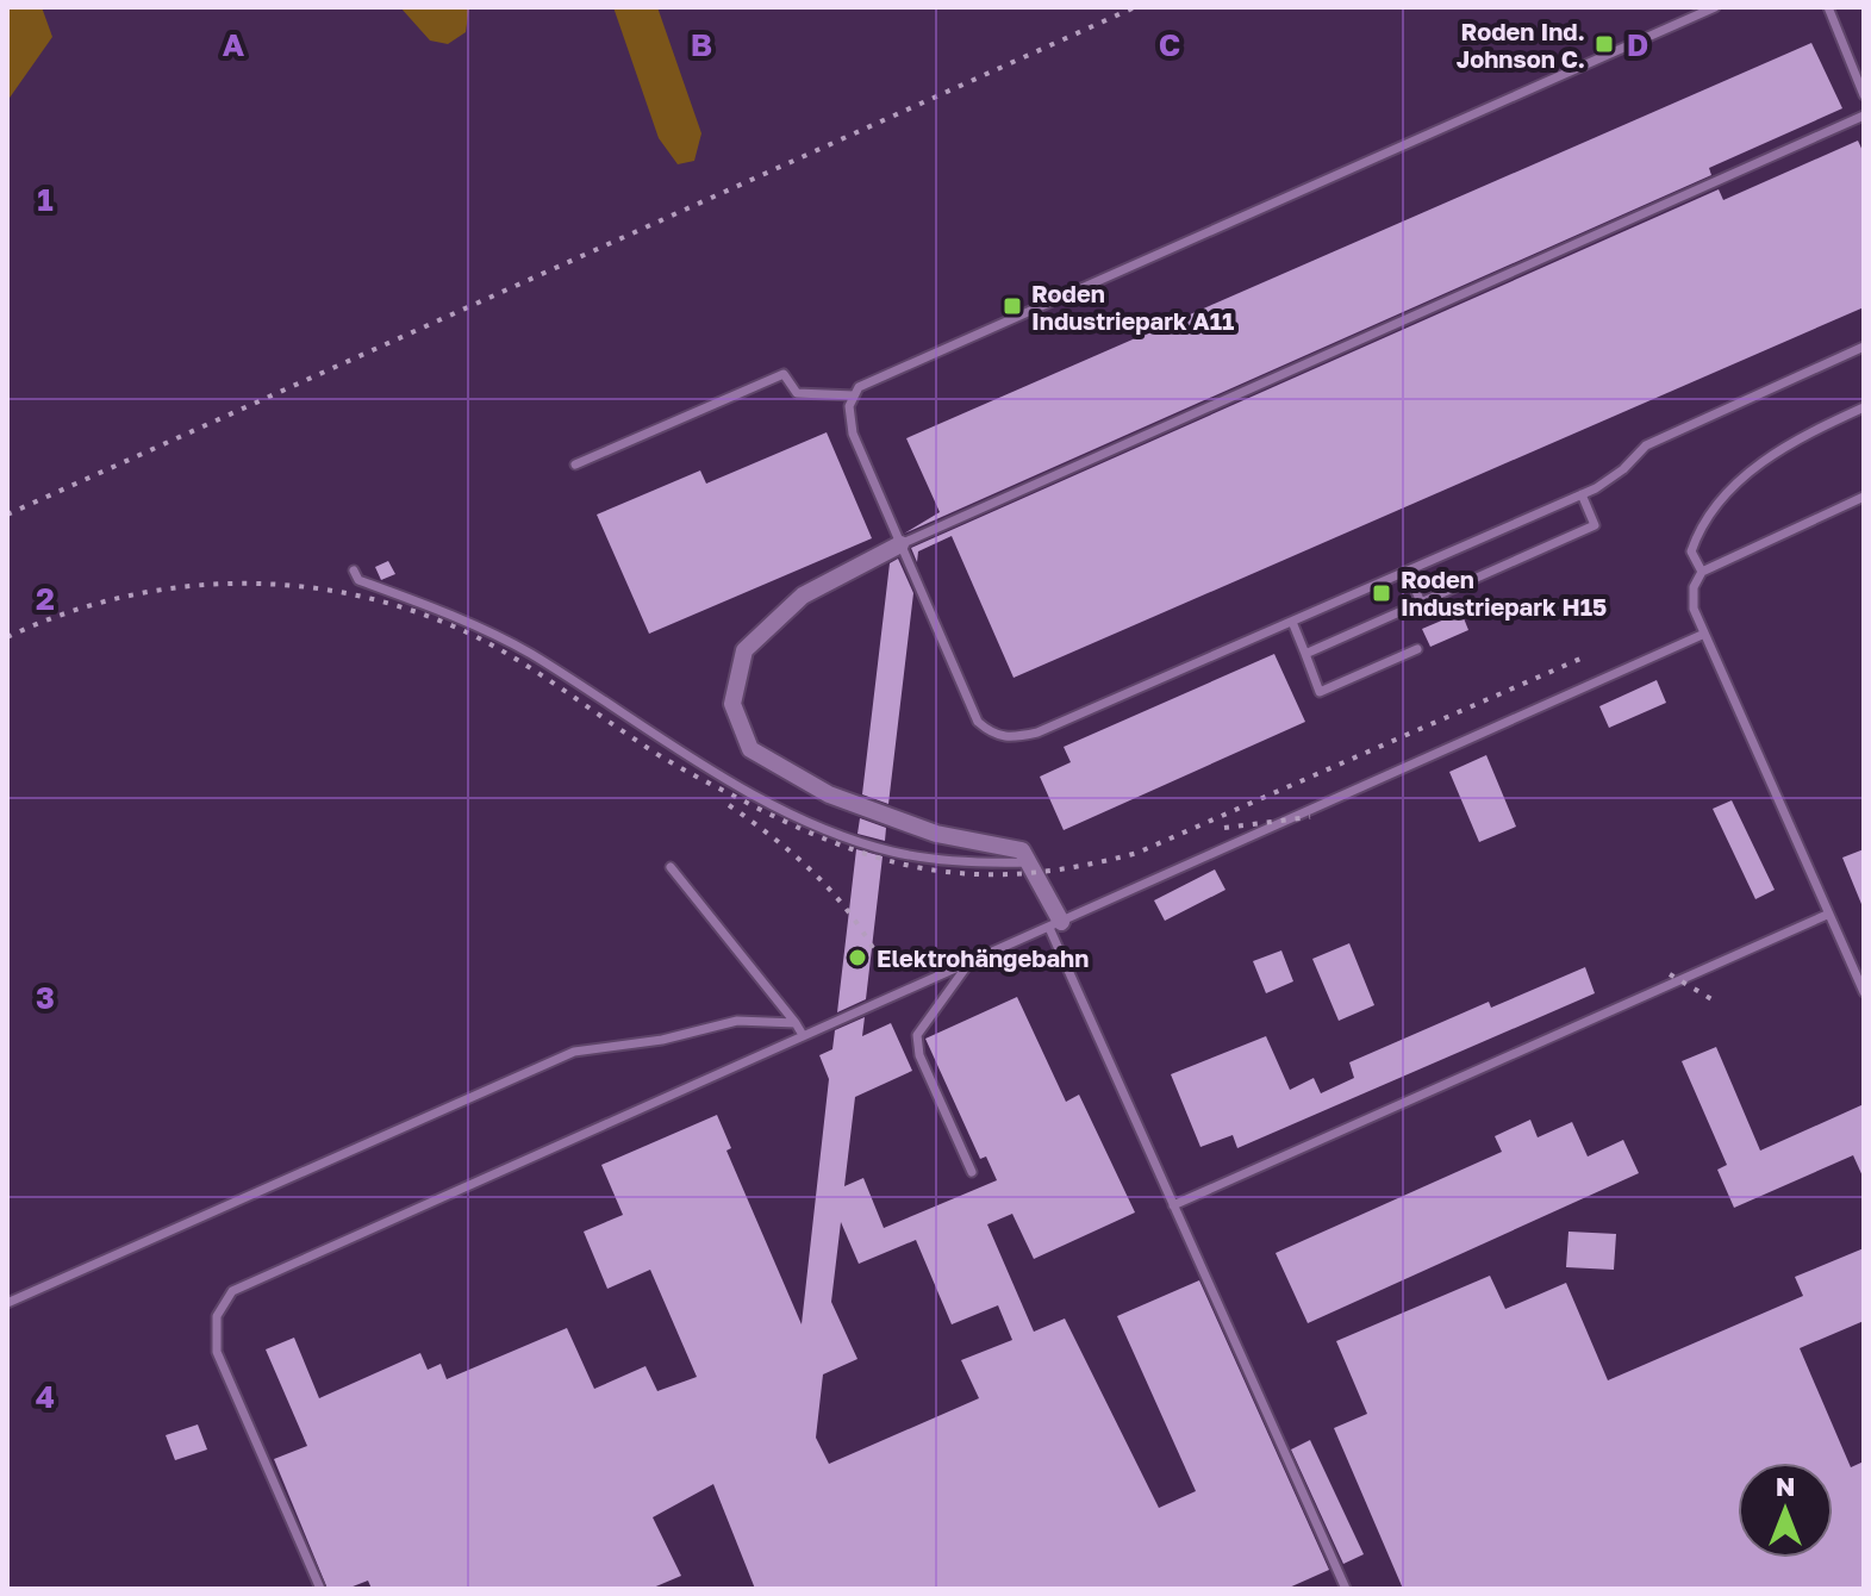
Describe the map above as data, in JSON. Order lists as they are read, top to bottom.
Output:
{
  "places": {
    "transit": ["Roden Ind. Johnson C.", "Roden Industriepark A11", "Roden Industriepark H15"],
    "other": ["Elektrohängebahn"]
  },
  "north": "top",
  "grid": {
    "columns": [
      "A",
      "B",
      "C",
      "D"
    ],
    "rows": [
      "1",
      "2",
      "3",
      "4"
    ]
  }
}
